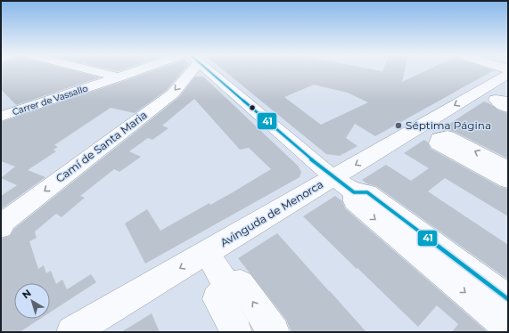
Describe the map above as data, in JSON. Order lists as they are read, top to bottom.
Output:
{
  "streets": {
    "street": ["Carrer de Vassallo", "Camí de Santa Maria", "Avinguda de Menorca"]
  },
  "one_way": ["Camí de Santa Maria", "Avinguda de Menorca"],
  "places": ["Séptima Página"],
  "lines": ["transit line 41"],
  "north": "top left"
}
